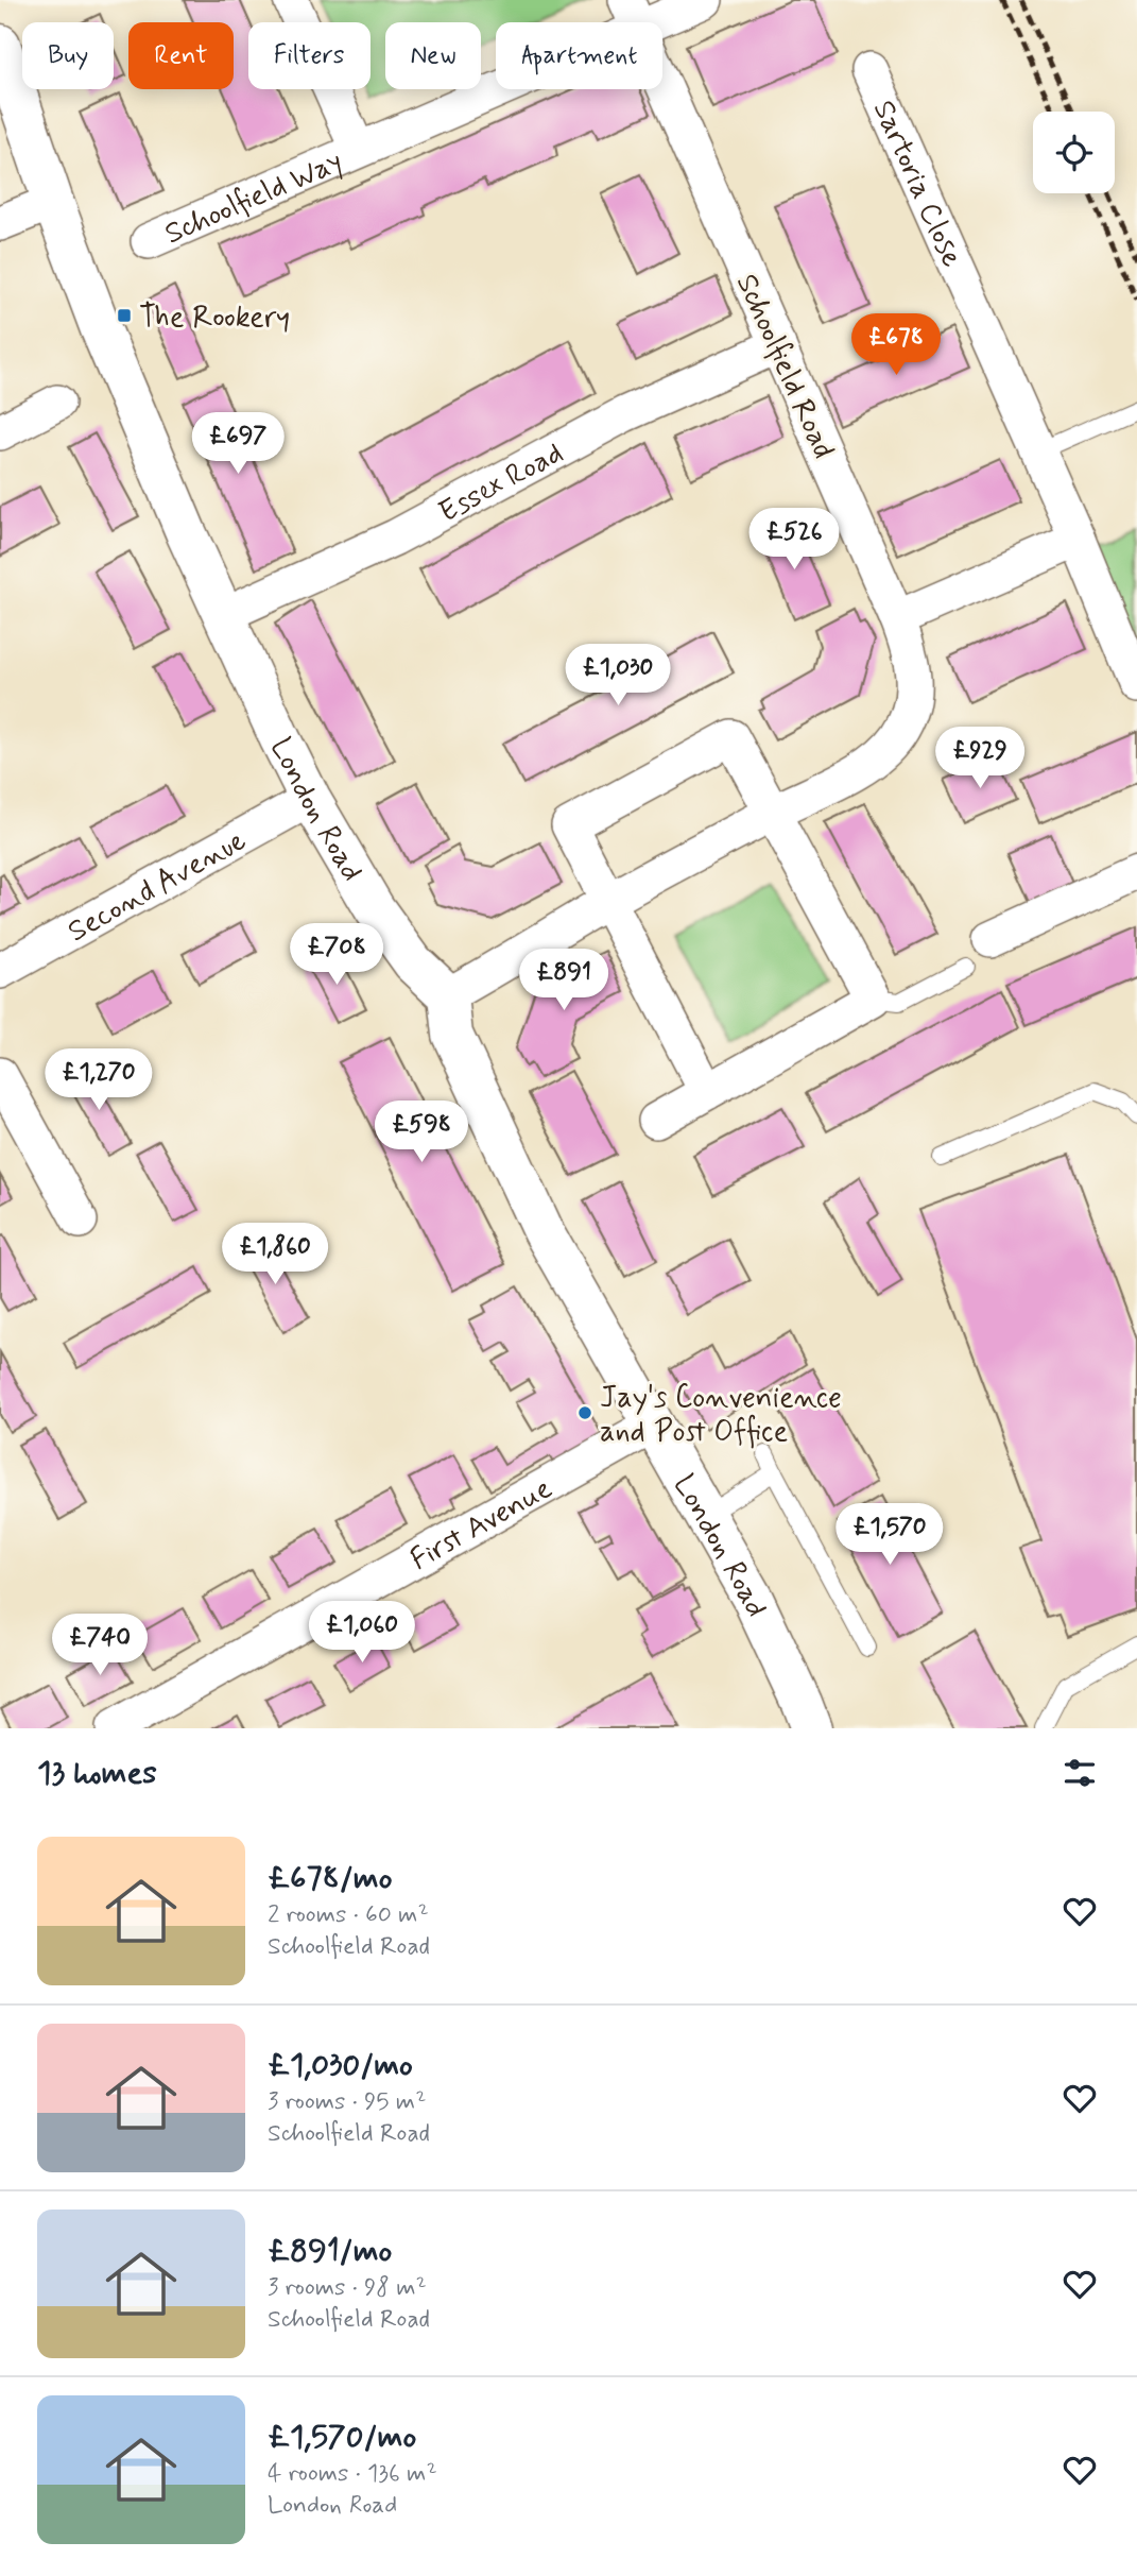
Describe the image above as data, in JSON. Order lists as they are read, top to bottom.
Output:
{
  "streets": {
    "street": [
      "Sartoria Close",
      "Schoolfield Way",
      "Schoolfield Road",
      "Essex Road",
      "London Road",
      "Second Avenue",
      "First Avenue"
    ]
  },
  "crossings": [
    ["Schoolfield Way", "Schoolfield Road"],
    ["Schoolfield Road", "Essex Road"],
    ["Schoolfield Road", "London Road"],
    ["Essex Road", "London Road"],
    ["London Road", "Second Avenue"],
    ["London Road", "First Avenue"]
  ],
  "places": {
    "transit": ["The Rookery"],
    "other": ["Jay's Convenience and Post Office"]
  },
  "page": {
    "chip": [
      "Buy",
      "Rent",
      "Filters",
      "New",
      "Apartment"
    ],
    "price": [
      "£678",
      "£697",
      "£526",
      "£1,030",
      "£929",
      "£708",
      "£891",
      "£1,270",
      "£598",
      "£1,860",
      "£1,570",
      "£1,060",
      "£740"
    ],
    "heading": "13 homes",
    "list": [
      {
        "name": "£678/mo",
        "note": "2 rooms · 60 m² · Schoolfield Road"
      },
      {
        "name": "£1,030/mo",
        "note": "3 rooms · 95 m² · Schoolfield Road"
      },
      {
        "name": "£891/mo",
        "note": "3 rooms · 98 m² · Schoolfield Road"
      },
      {
        "name": "£1,570/mo",
        "note": "4 rooms · 136 m² · London Road"
      }
    ]
  }
}
